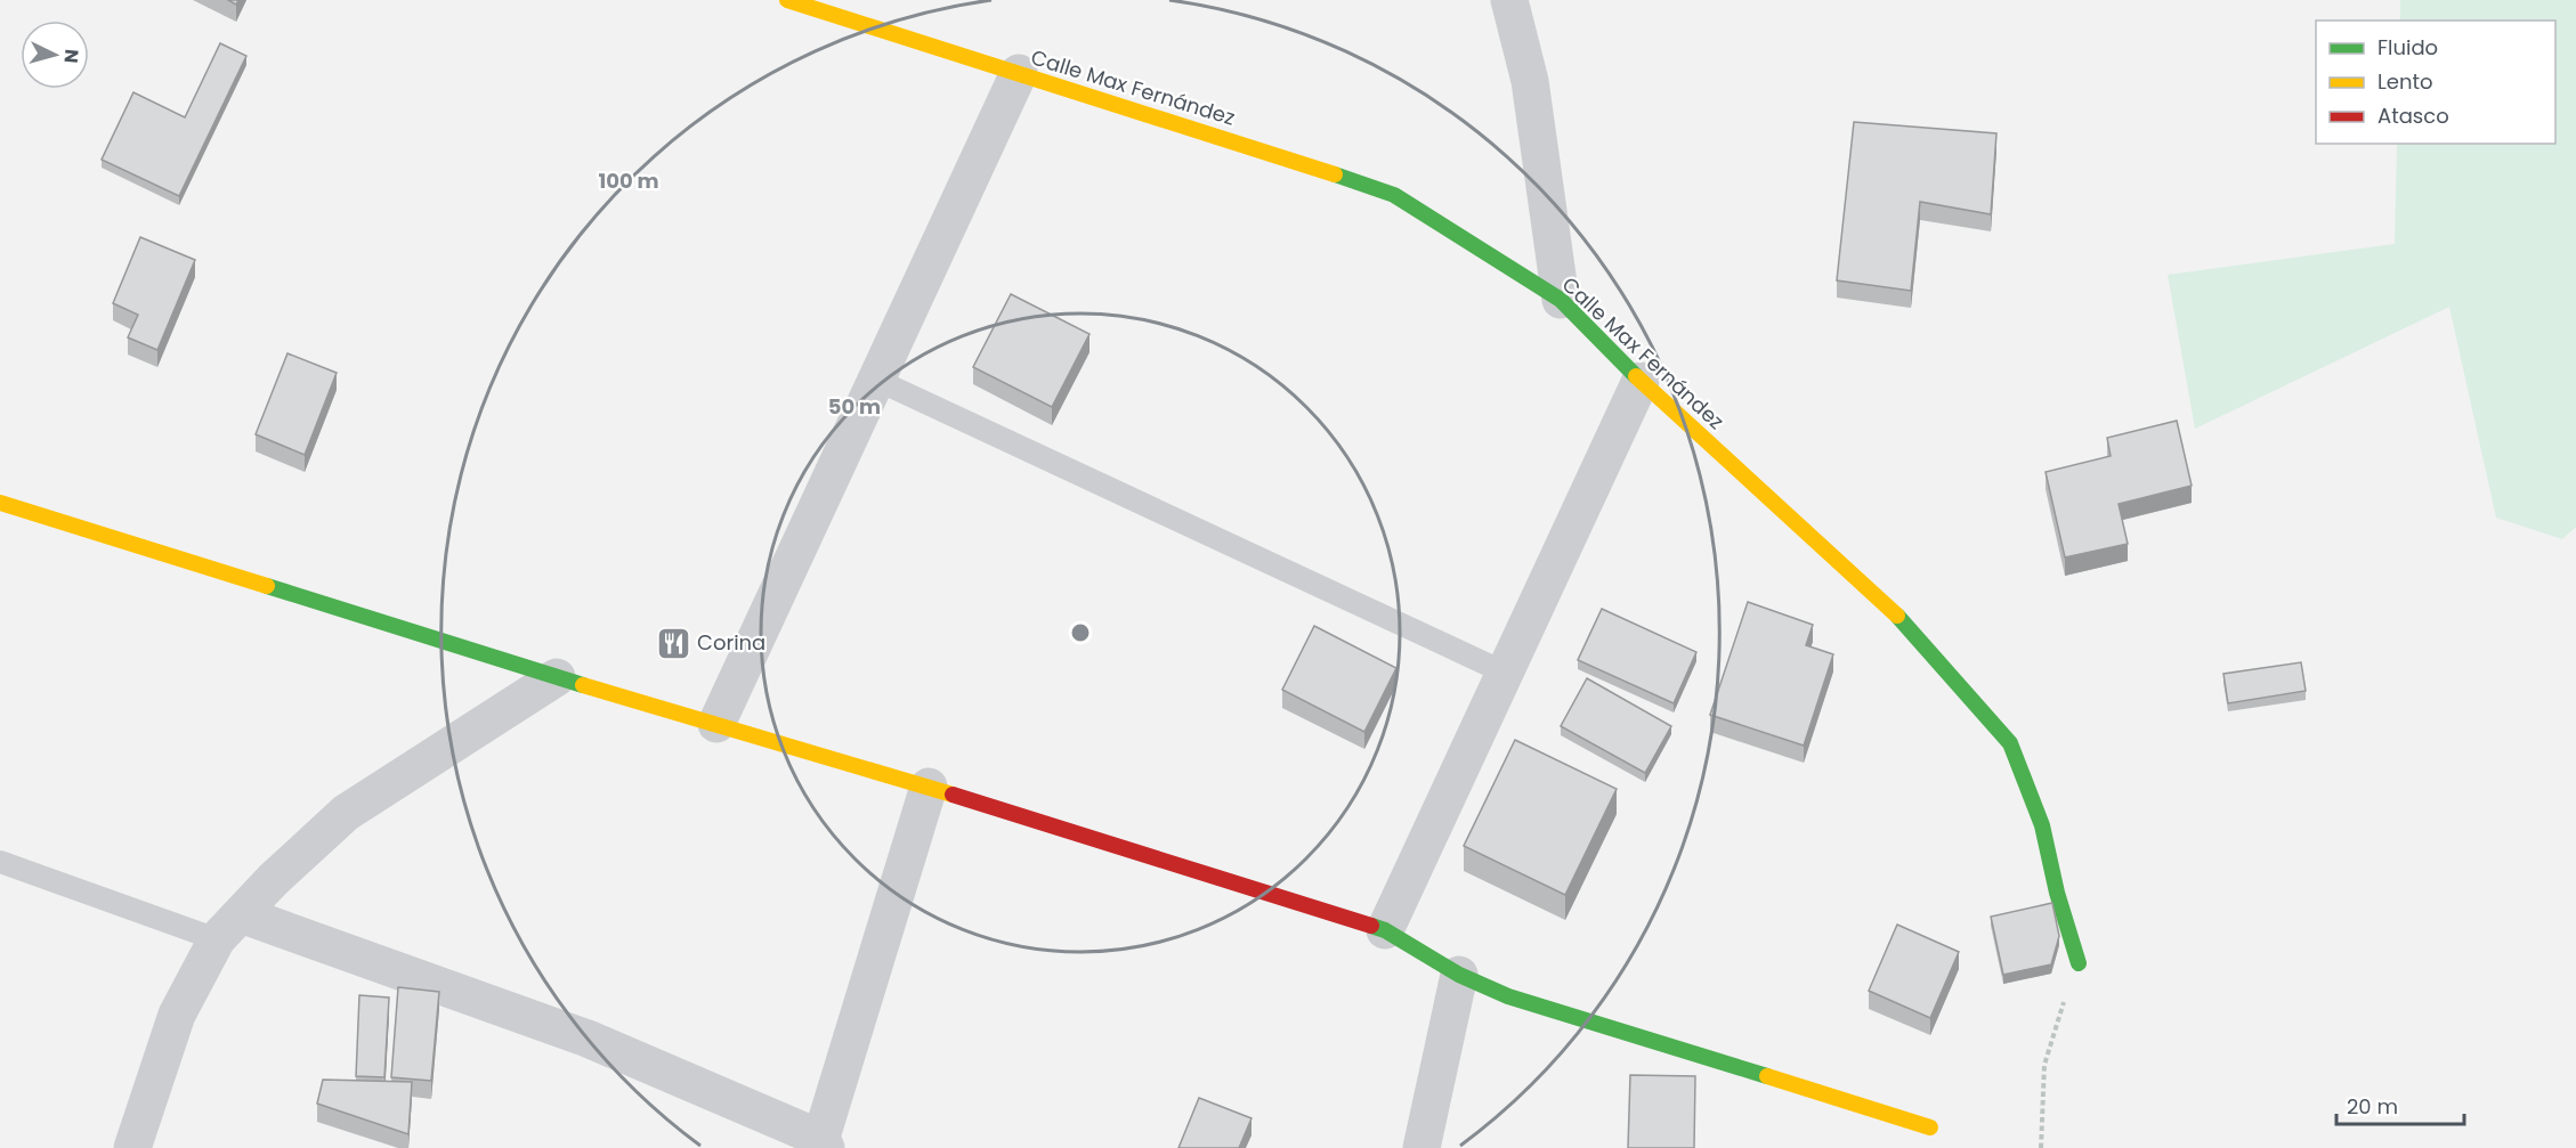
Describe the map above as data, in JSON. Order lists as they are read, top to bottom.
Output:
{
  "streets": {
    "street": ["Calle Max Fernández"]
  },
  "places": {
    "restaurant": ["Corina"]
  },
  "legend": ["Fluido", "Lento", "Atasco"],
  "scale_bar": "20 m",
  "north": "right",
  "rings": ["100 m", "50 m"]
}
